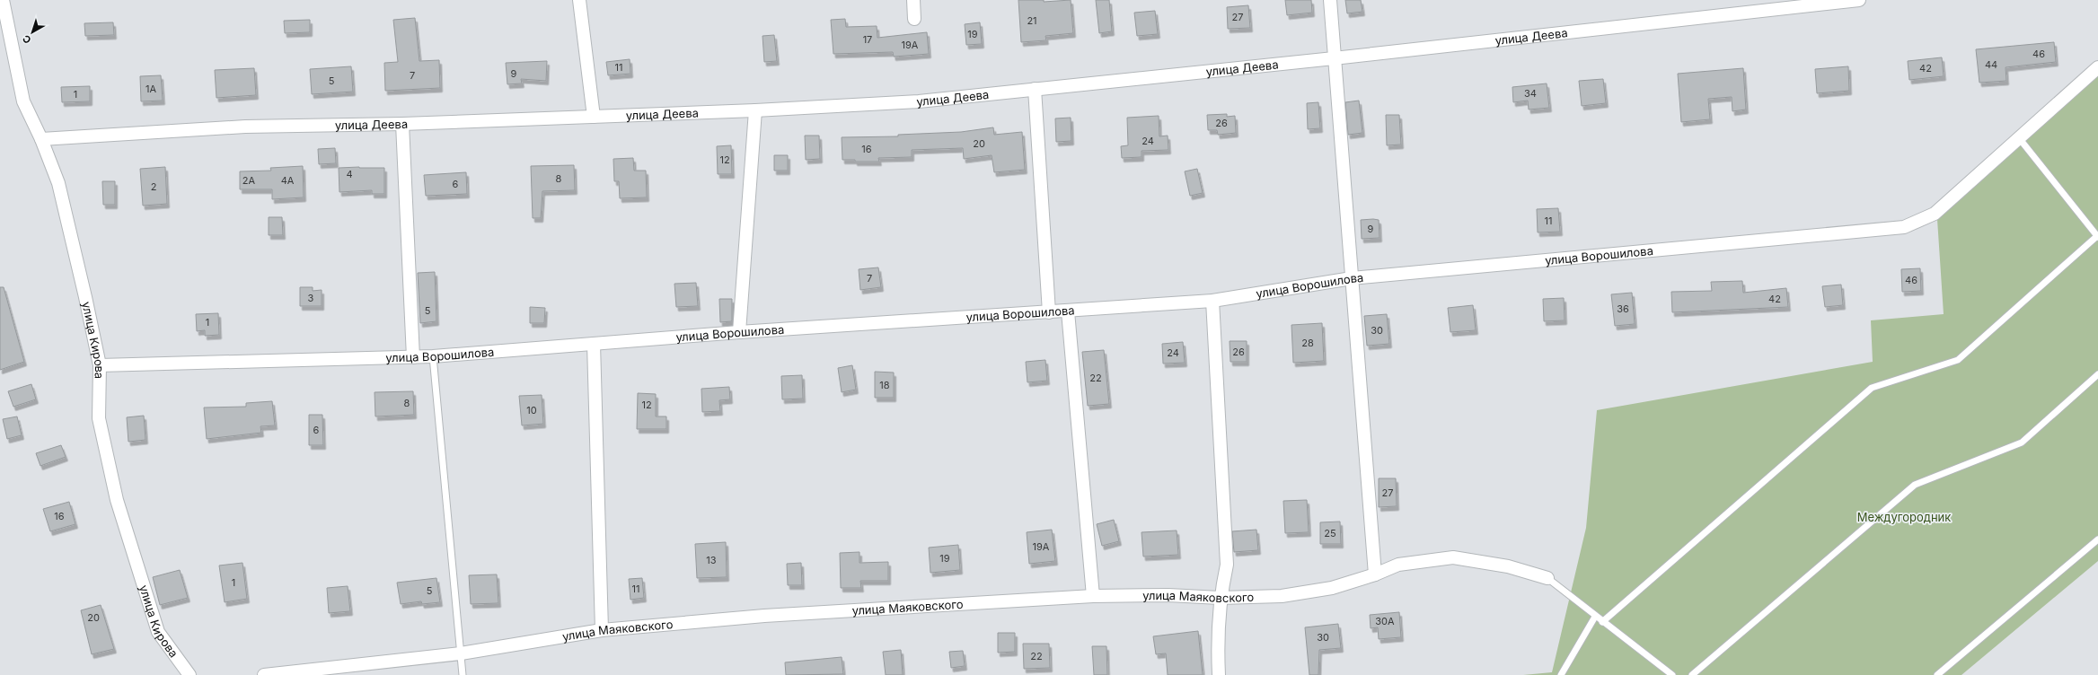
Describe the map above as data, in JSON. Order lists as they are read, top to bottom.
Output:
{
  "streets": {
    "street": [
      "улица Деева",
      "улица Ворошилова",
      "улица Кирова",
      "улица Маяковского"
    ]
  },
  "crossings": [
    ["улица Деева", "улица Кирова"],
    ["улица Ворошилова", "улица Кирова"]
  ],
  "parks": ["Междугородник"],
  "house_numbers": [
    "27",
    "21",
    "19",
    "17",
    "19А",
    "46",
    "44",
    "11",
    "42",
    "9",
    "7",
    "5",
    "1А",
    "34",
    "1",
    "26",
    "24",
    "20",
    "16",
    "12",
    "4",
    "8",
    "2А",
    "4А",
    "6",
    "2",
    "11",
    "9",
    "7",
    "46",
    "3",
    "42",
    "36",
    "5",
    "1",
    "30",
    "28",
    "26",
    "24",
    "22",
    "18",
    "8",
    "12",
    "10",
    "6",
    "27",
    "16",
    "25",
    "19А",
    "19",
    "13",
    "1",
    "11",
    "5",
    "20",
    "30А",
    "30",
    "22"
  ],
  "north": "bottom left"
}
